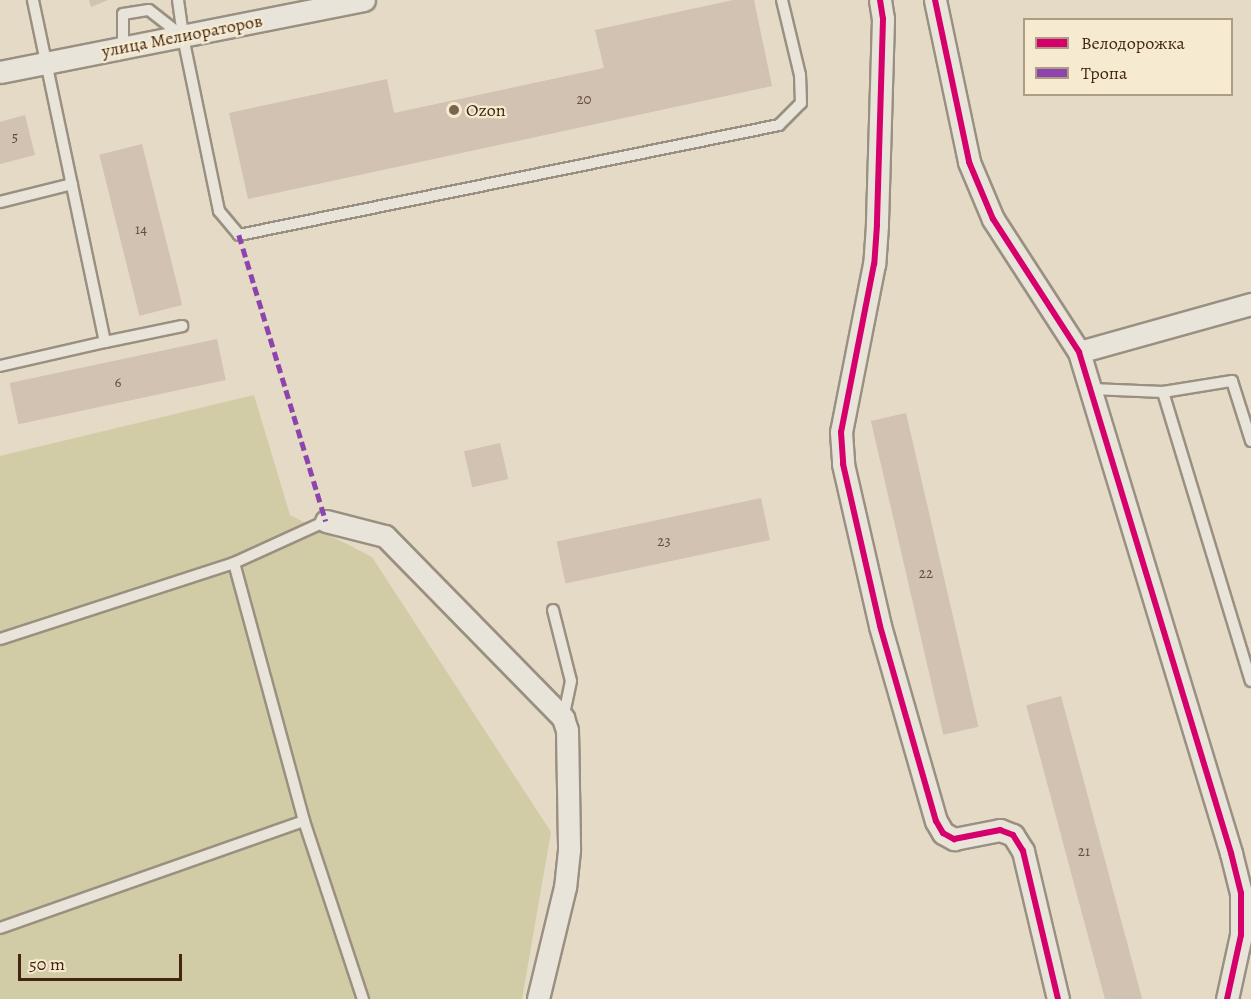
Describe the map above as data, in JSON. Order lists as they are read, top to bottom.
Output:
{
  "streets": {
    "street": ["улица Мелиораторов"]
  },
  "places": ["Ozon"],
  "house_numbers": [
    "20",
    "5",
    "14",
    "6",
    "23",
    "22",
    "21"
  ],
  "legend": ["Велодорожка", "Тропа"],
  "scale_bar": "50 m"
}
